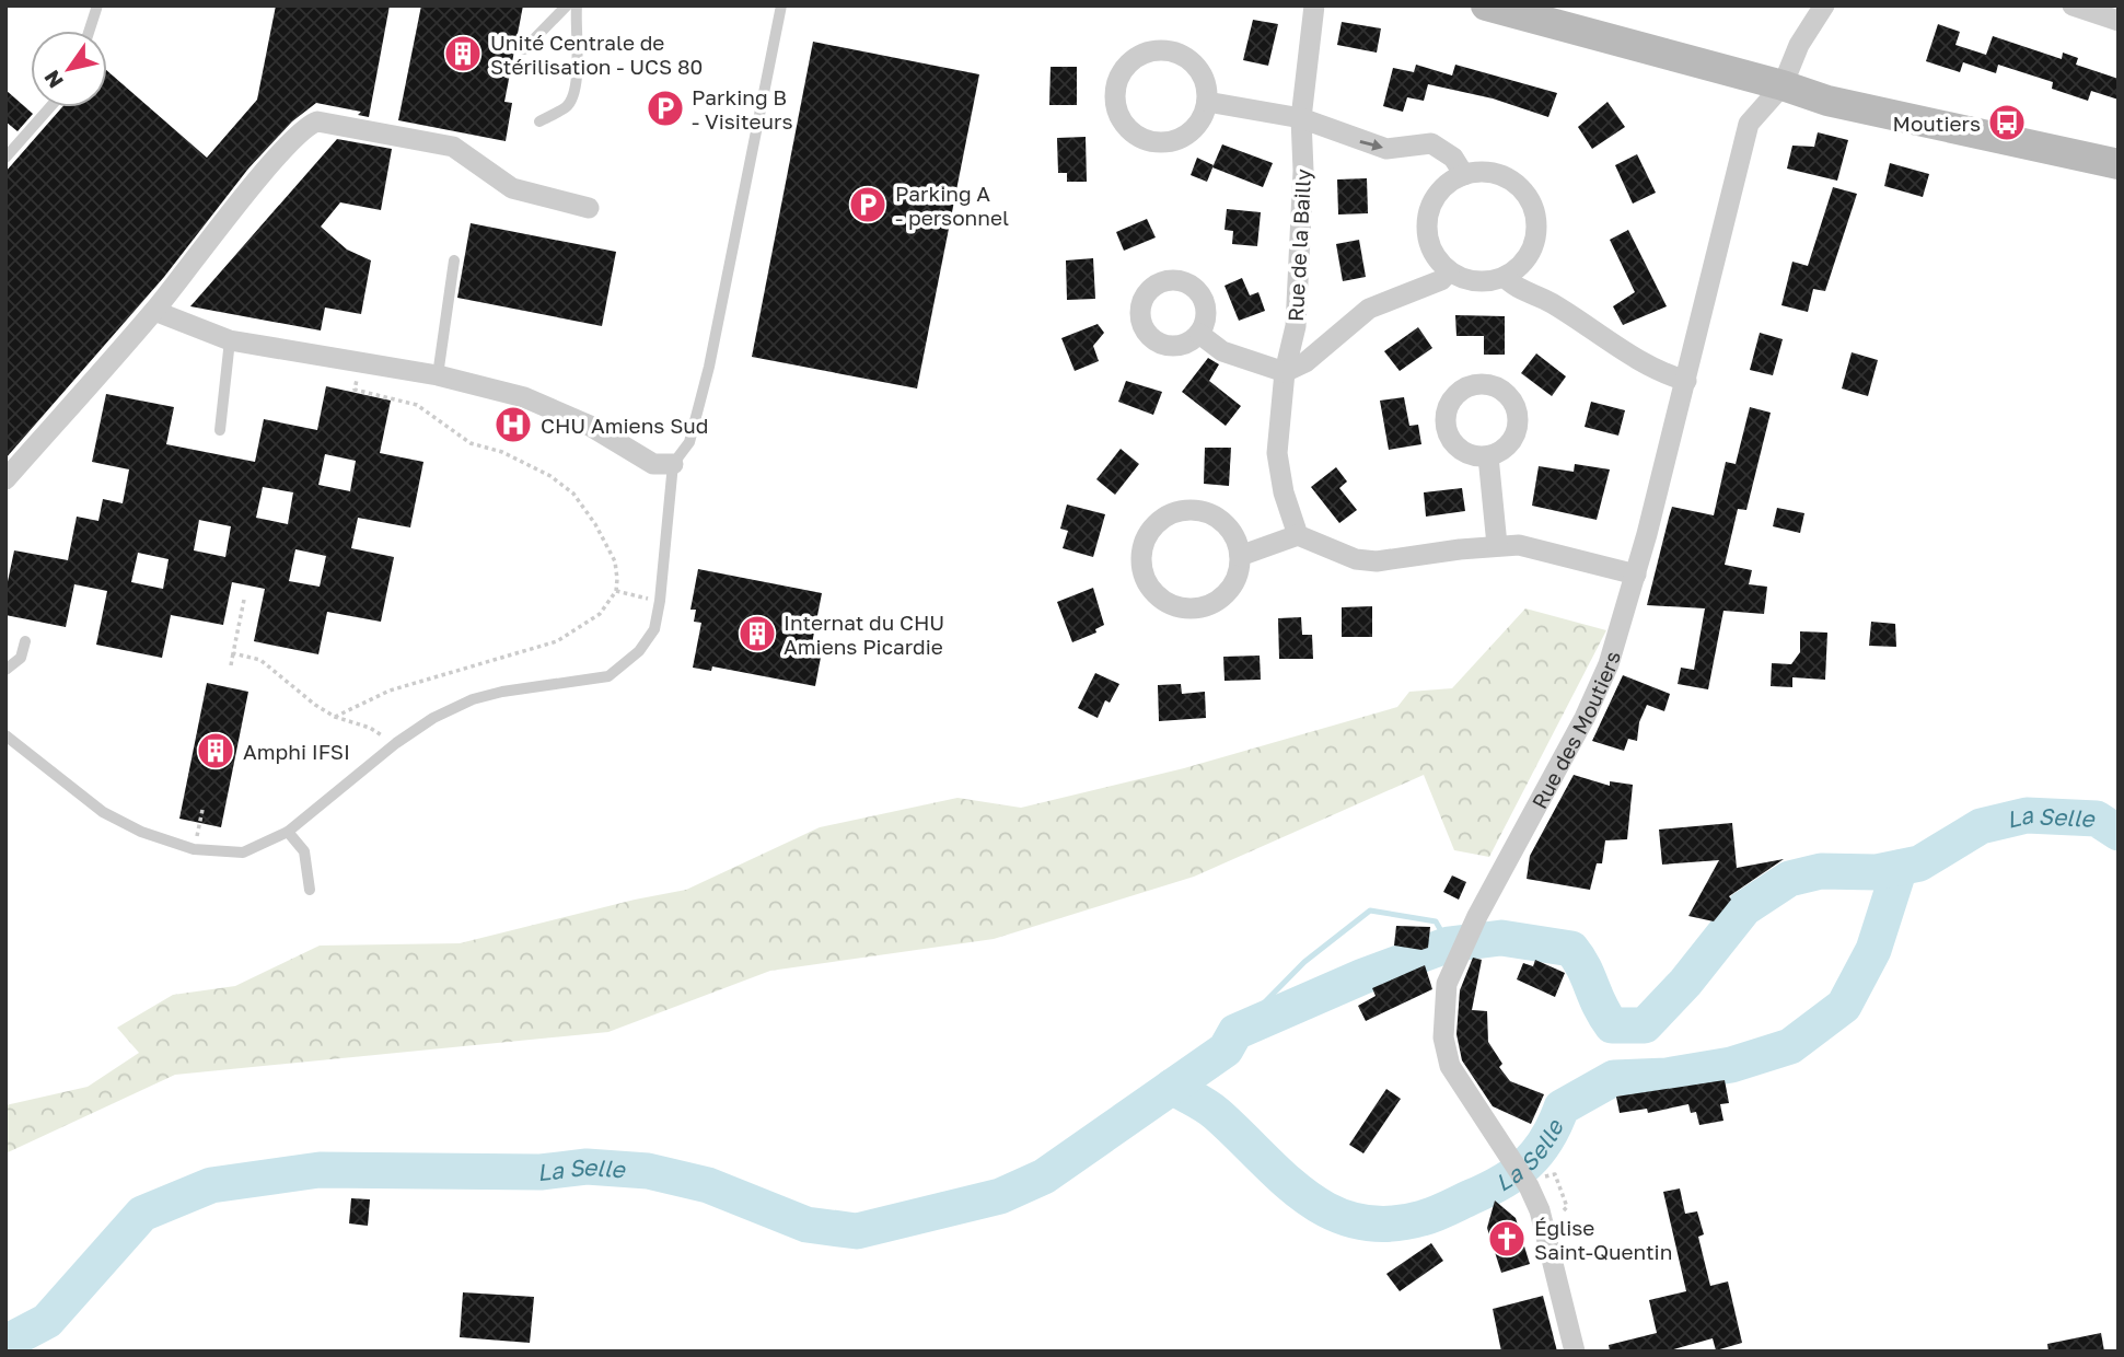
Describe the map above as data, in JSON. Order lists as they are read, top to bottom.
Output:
{
  "streets": {
    "street": ["Rue de la Bailly", "Rue des Moutiers"]
  },
  "water": ["La Selle"],
  "places": {
    "building": ["Unité Centrale de Stérilisation - UCS 80", "Internat du CHU Amiens Picardie", "Amphi IFSI"],
    "parking": ["Parking B - Visiteurs", "Parking A - personnel"],
    "bus stop": ["Moutiers"],
    "hospital": ["CHU Amiens Sud"],
    "church": ["Église Saint-Quentin"]
  },
  "north": "bottom left"
}
